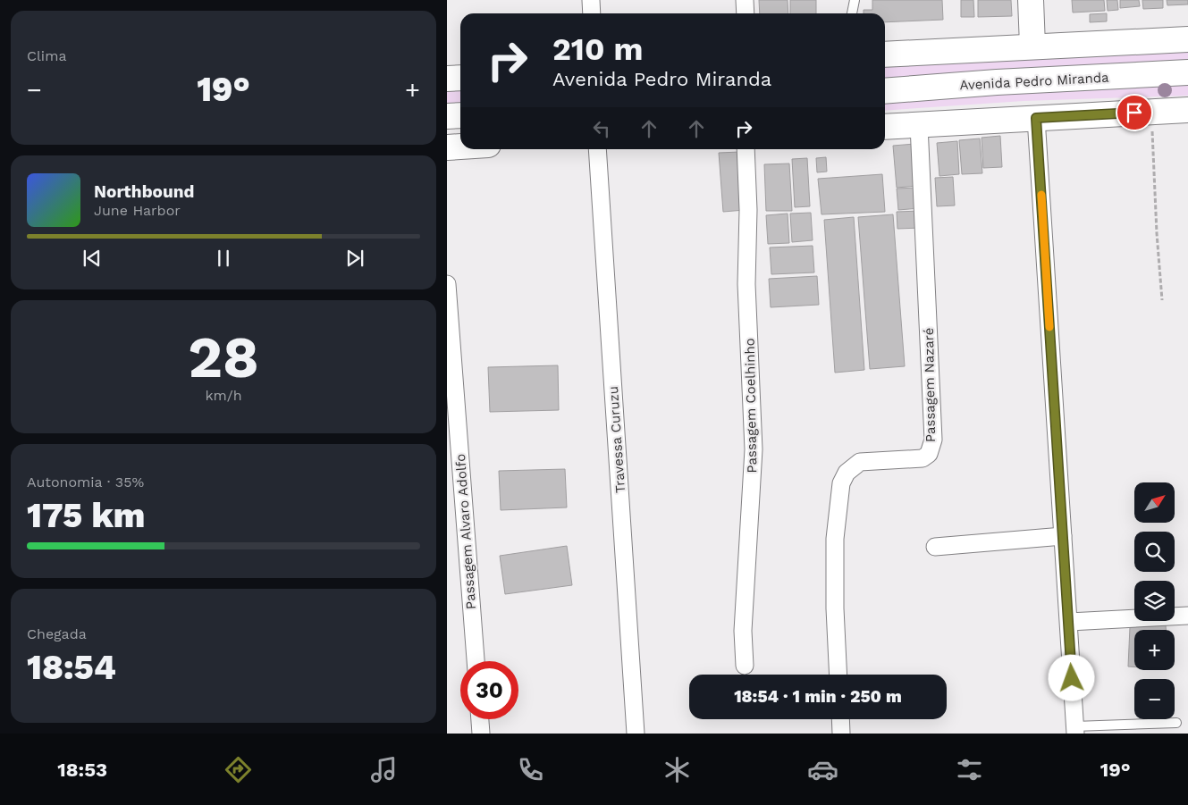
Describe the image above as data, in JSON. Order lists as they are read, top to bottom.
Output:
{
  "streets": {
    "main road": ["Avenida Pedro Miranda"],
    "street": [
      "Passagem Nazaré",
      "Passagem Coelhinho",
      "Travessa Curuzu",
      "Passagem Alvaro Adolfo"
    ]
  },
  "north": "top right",
  "page": {
    "tile": [
      "Clima",
      ["28", "km/h"],
      ["Autonomia · 35%", "175 km"],
      ["Chegada", "18:54"]
    ],
    "turn": ["210 m", "Avenida Pedro Miranda"],
    "heat": ["−", "19°", "+"],
    "song": ["Northbound", "June Harbor"],
    "map_buttons": ["+", "−"],
    "limit": "30",
    "trip": "18:54 · 1 min · 250 m",
    "tabs": ["18:53", "19°"]
  }
}
